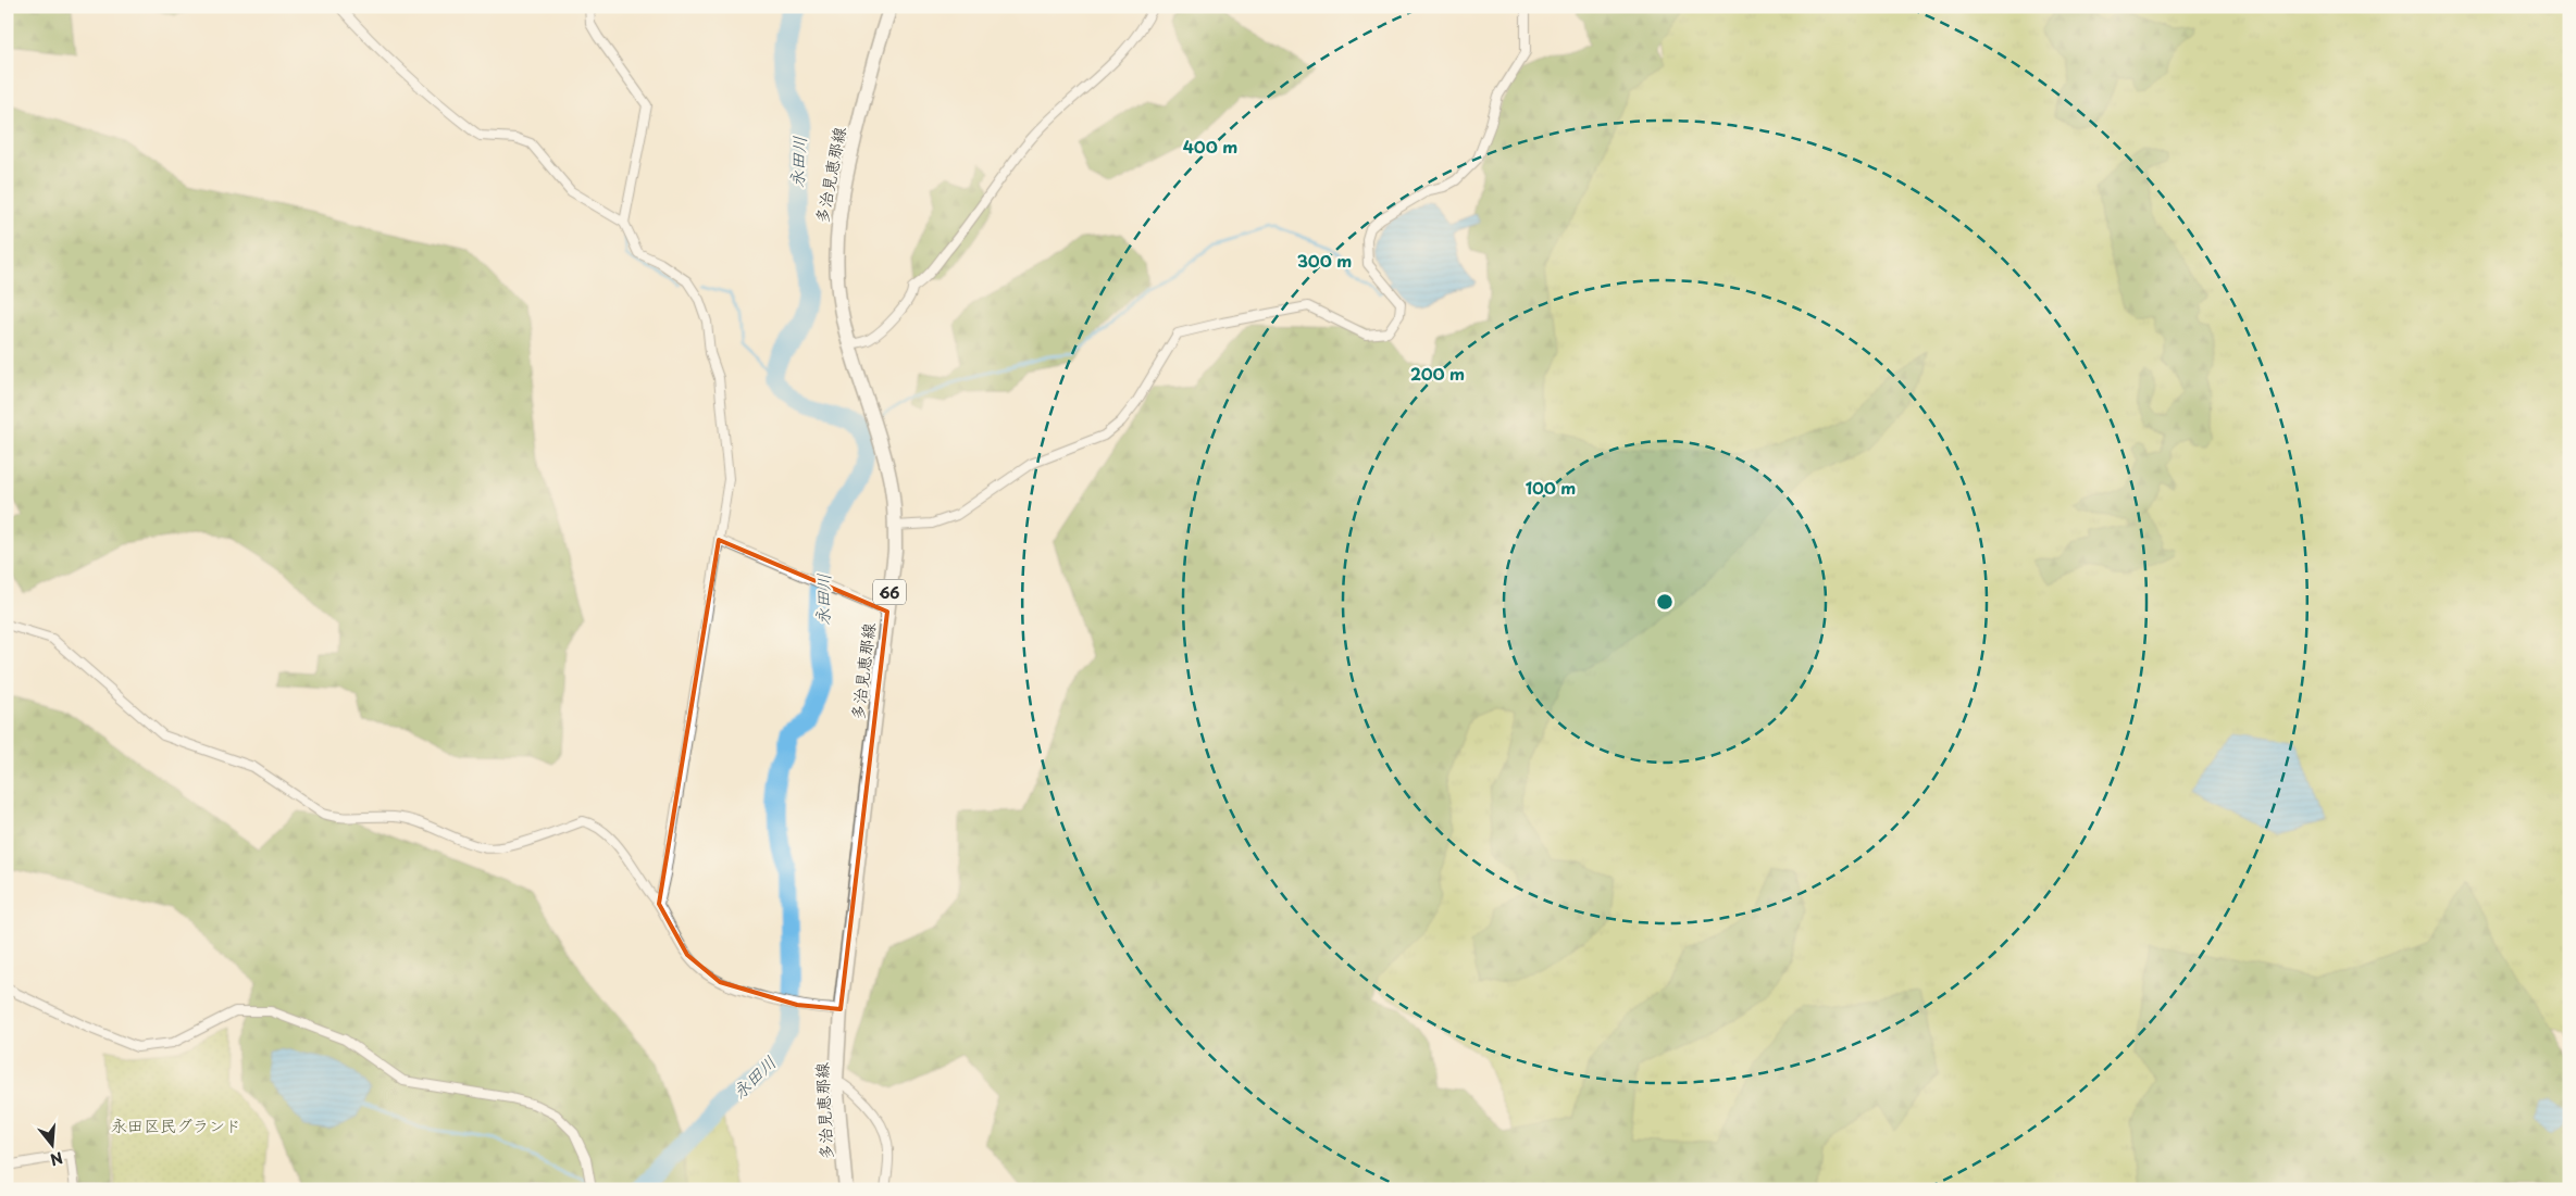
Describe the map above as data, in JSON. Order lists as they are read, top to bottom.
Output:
{
  "streets": {
    "main road": ["多治見恵那線", "66"]
  },
  "water": ["永田川"],
  "parks": ["永田区民グランド"],
  "north": "bottom",
  "rings": [
    "400 m",
    "300 m",
    "200 m",
    "100 m"
  ]
}
